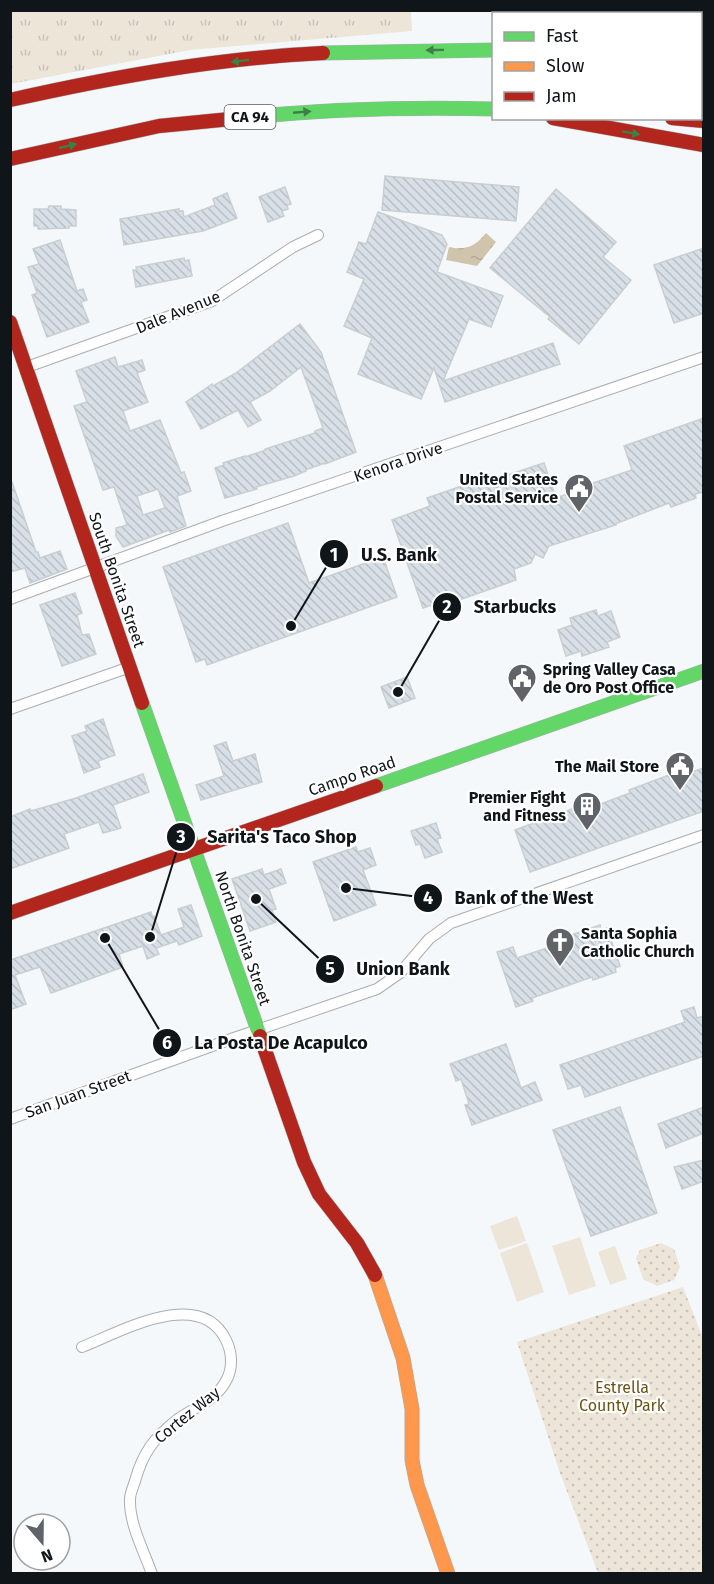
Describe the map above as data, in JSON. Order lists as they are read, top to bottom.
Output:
{
  "streets": {
    "main road": [
      "CA 94",
      "South Bonita Street",
      "Campo Road",
      "North Bonita Street"
    ],
    "street": [
      "Dale Avenue",
      "Kenora Drive",
      "San Juan Street",
      "Cortez Way"
    ]
  },
  "crossings": [
    ["Dale Avenue", "South Bonita Street"],
    ["Kenora Drive", "South Bonita Street"],
    ["South Bonita Street", "Campo Road"],
    ["South Bonita Street", "North Bonita Street"],
    ["Campo Road", "North Bonita Street"],
    ["North Bonita Street", "San Juan Street"]
  ],
  "parks": ["Estrella County Park"],
  "places": {
    "public building": ["United States Postal Service", "Spring Valley Casa de Oro Post Office", "The Mail Store"],
    "other": [
      "U.S. Bank",
      "Starbucks",
      "Bank of the West",
      "Union Bank",
      "Sarita's Taco Shop",
      "La Posta De Acapulco"
    ],
    "building": ["Premier Fight and Fitness"],
    "church": ["Santa Sophia Catholic Church"]
  },
  "legend": ["Fast", "Slow", "Jam"],
  "north": "bottom"
}
